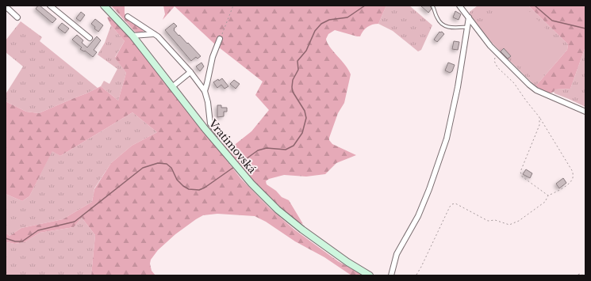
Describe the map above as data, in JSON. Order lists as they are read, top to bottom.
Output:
{
  "streets": {
    "main road": ["Vratimovská"]
  }
}
